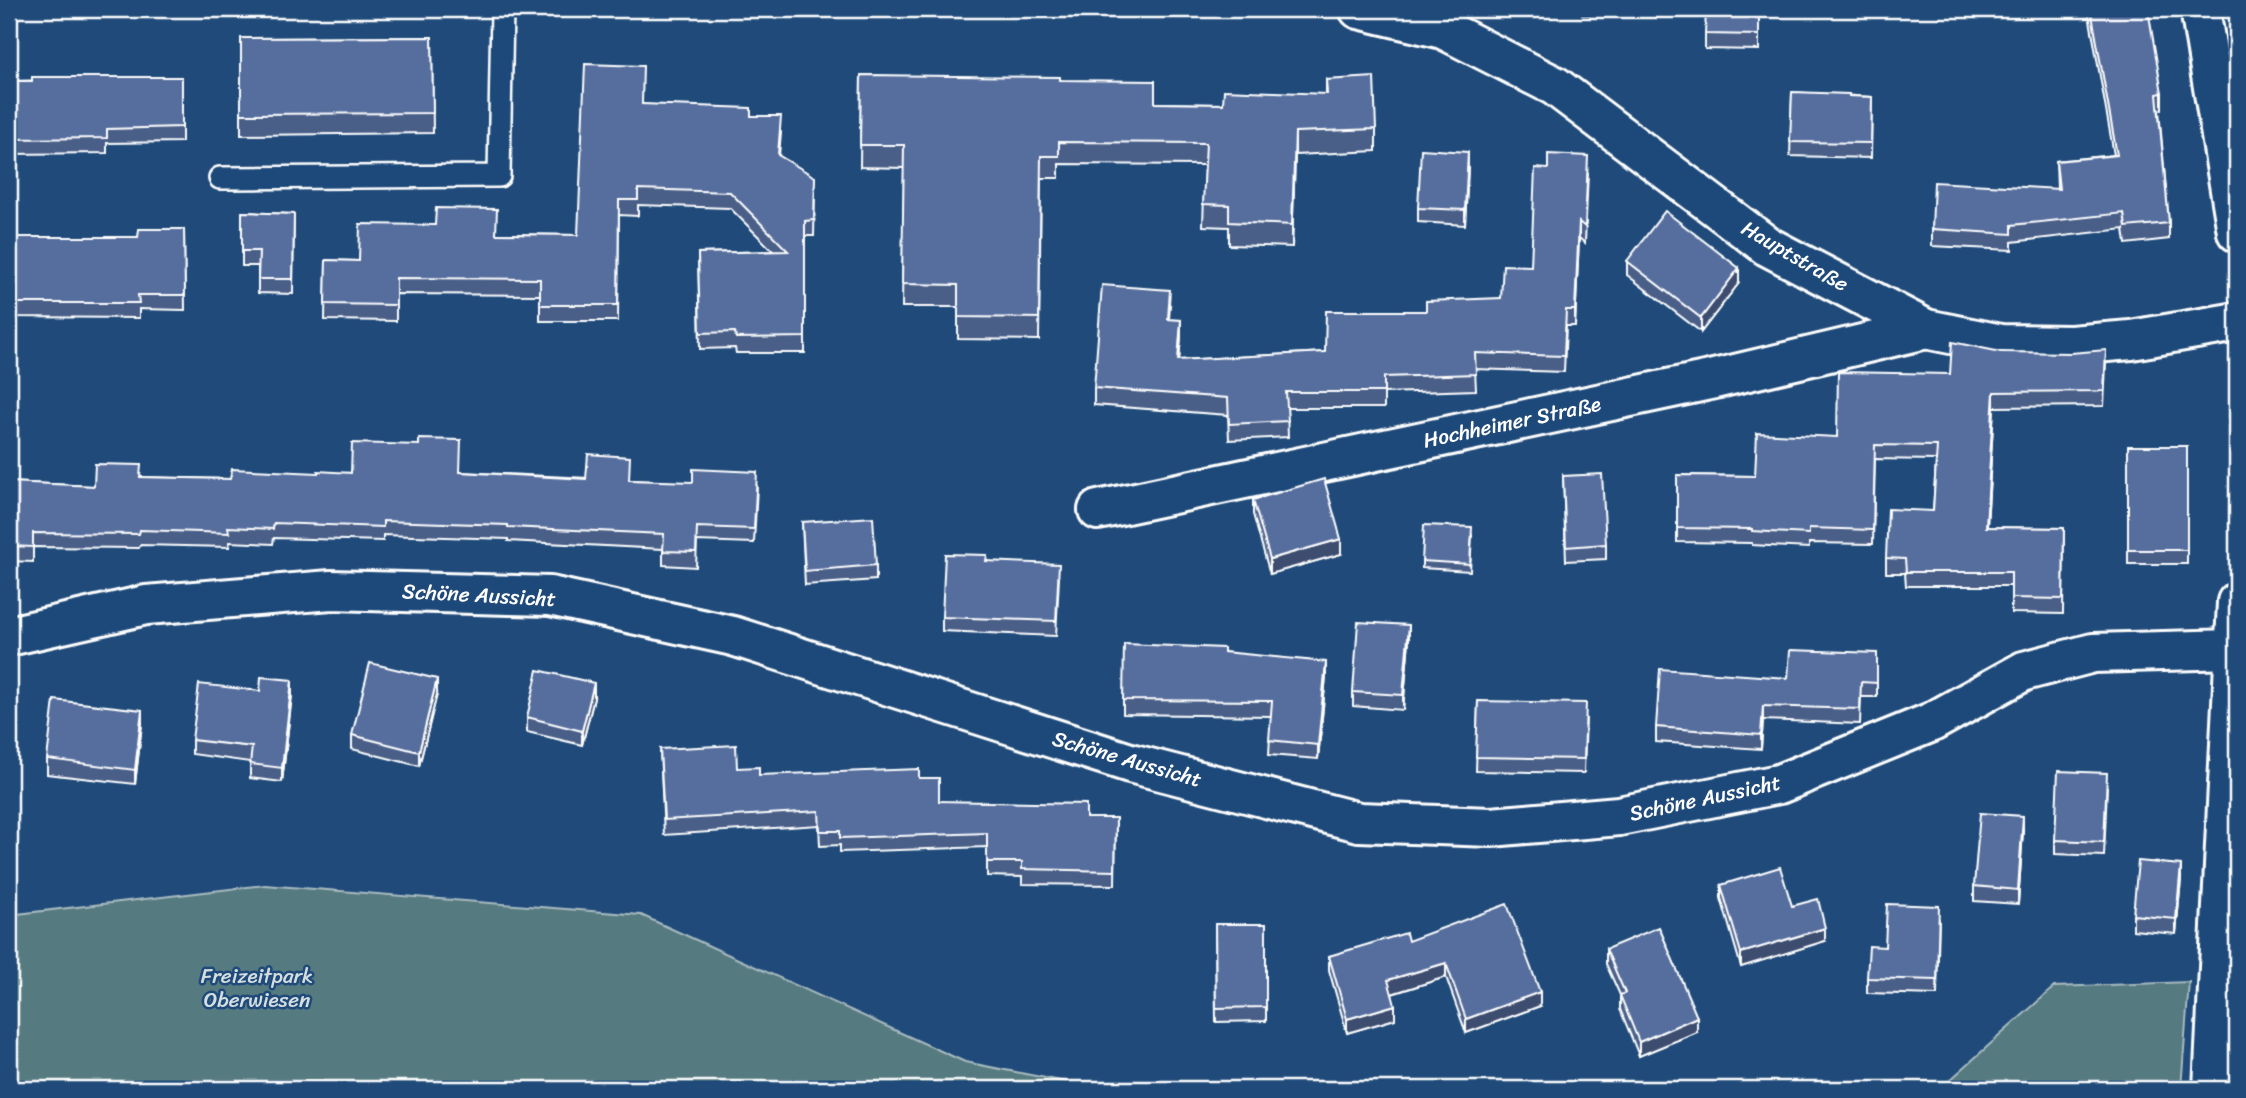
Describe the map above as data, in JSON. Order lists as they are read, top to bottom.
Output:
{
  "streets": {
    "street": ["Hauptstraße", "Hochheimer Straße", "Schöne Aussicht"]
  },
  "crossings": [
    ["Hauptstraße", "Hochheimer Straße"]
  ],
  "parks": ["Freizeitpark Oberwiesen"]
}
